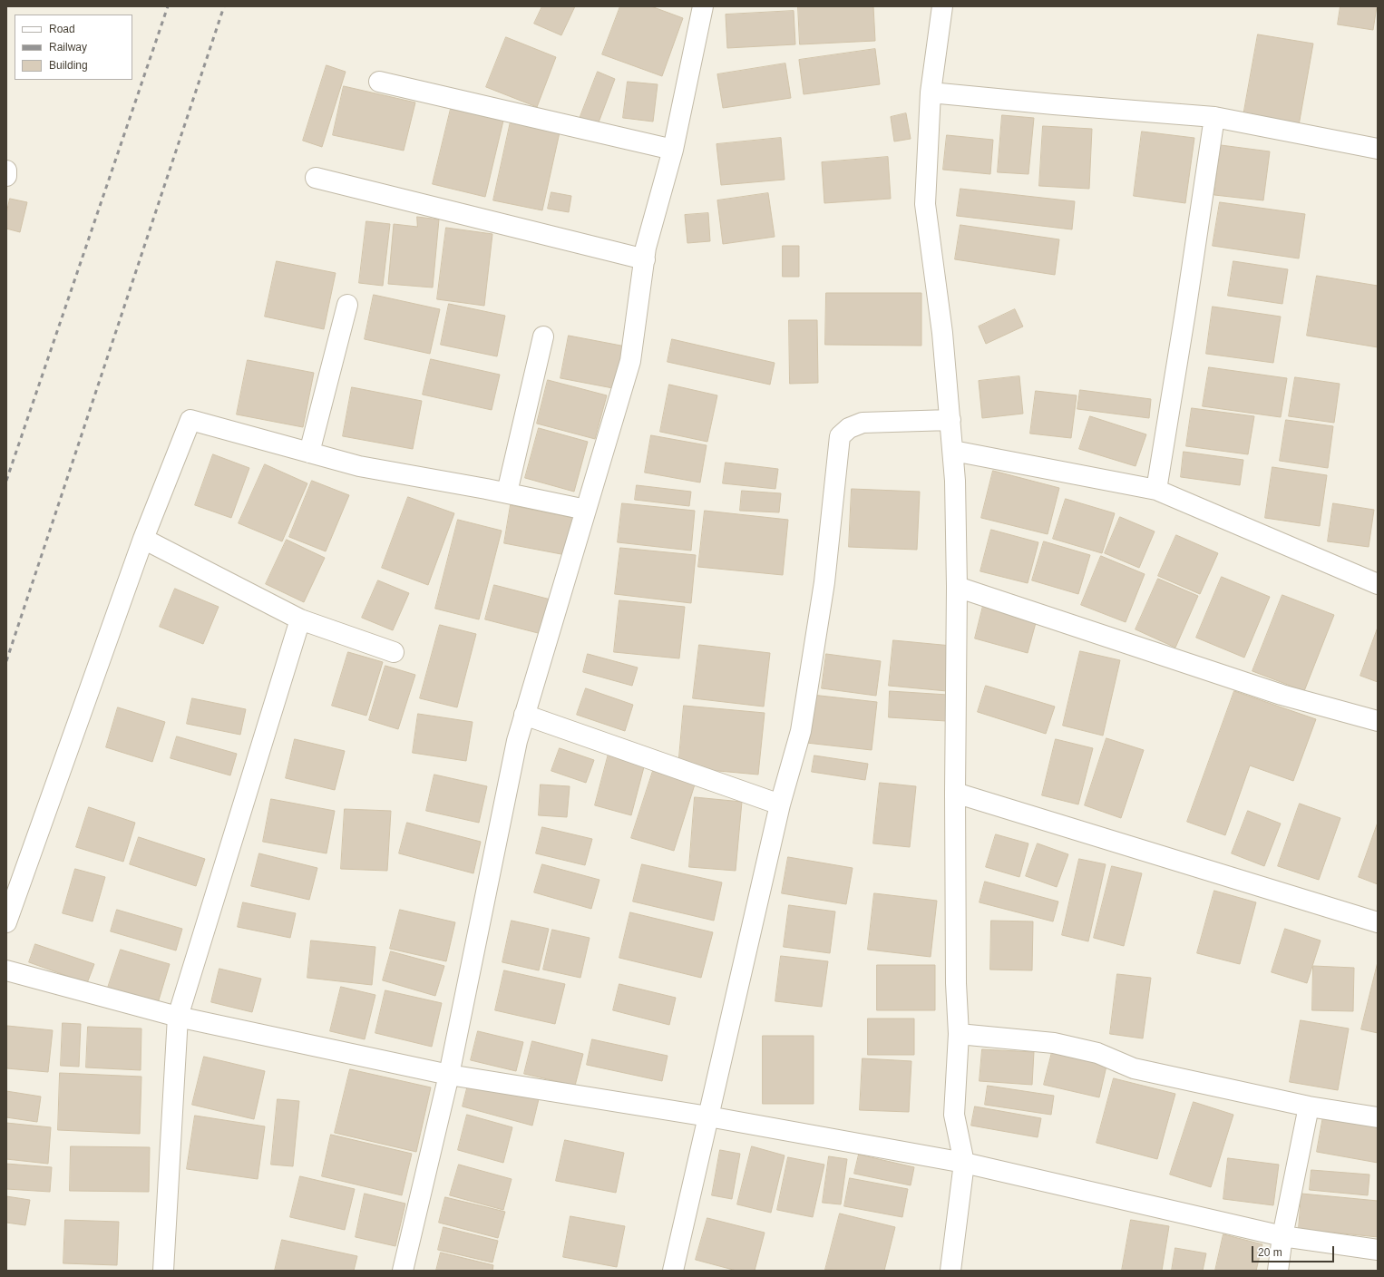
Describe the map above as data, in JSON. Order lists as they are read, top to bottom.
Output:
{
  "legend": ["Road", "Railway", "Building"],
  "scale_bar": "20 m"
}
